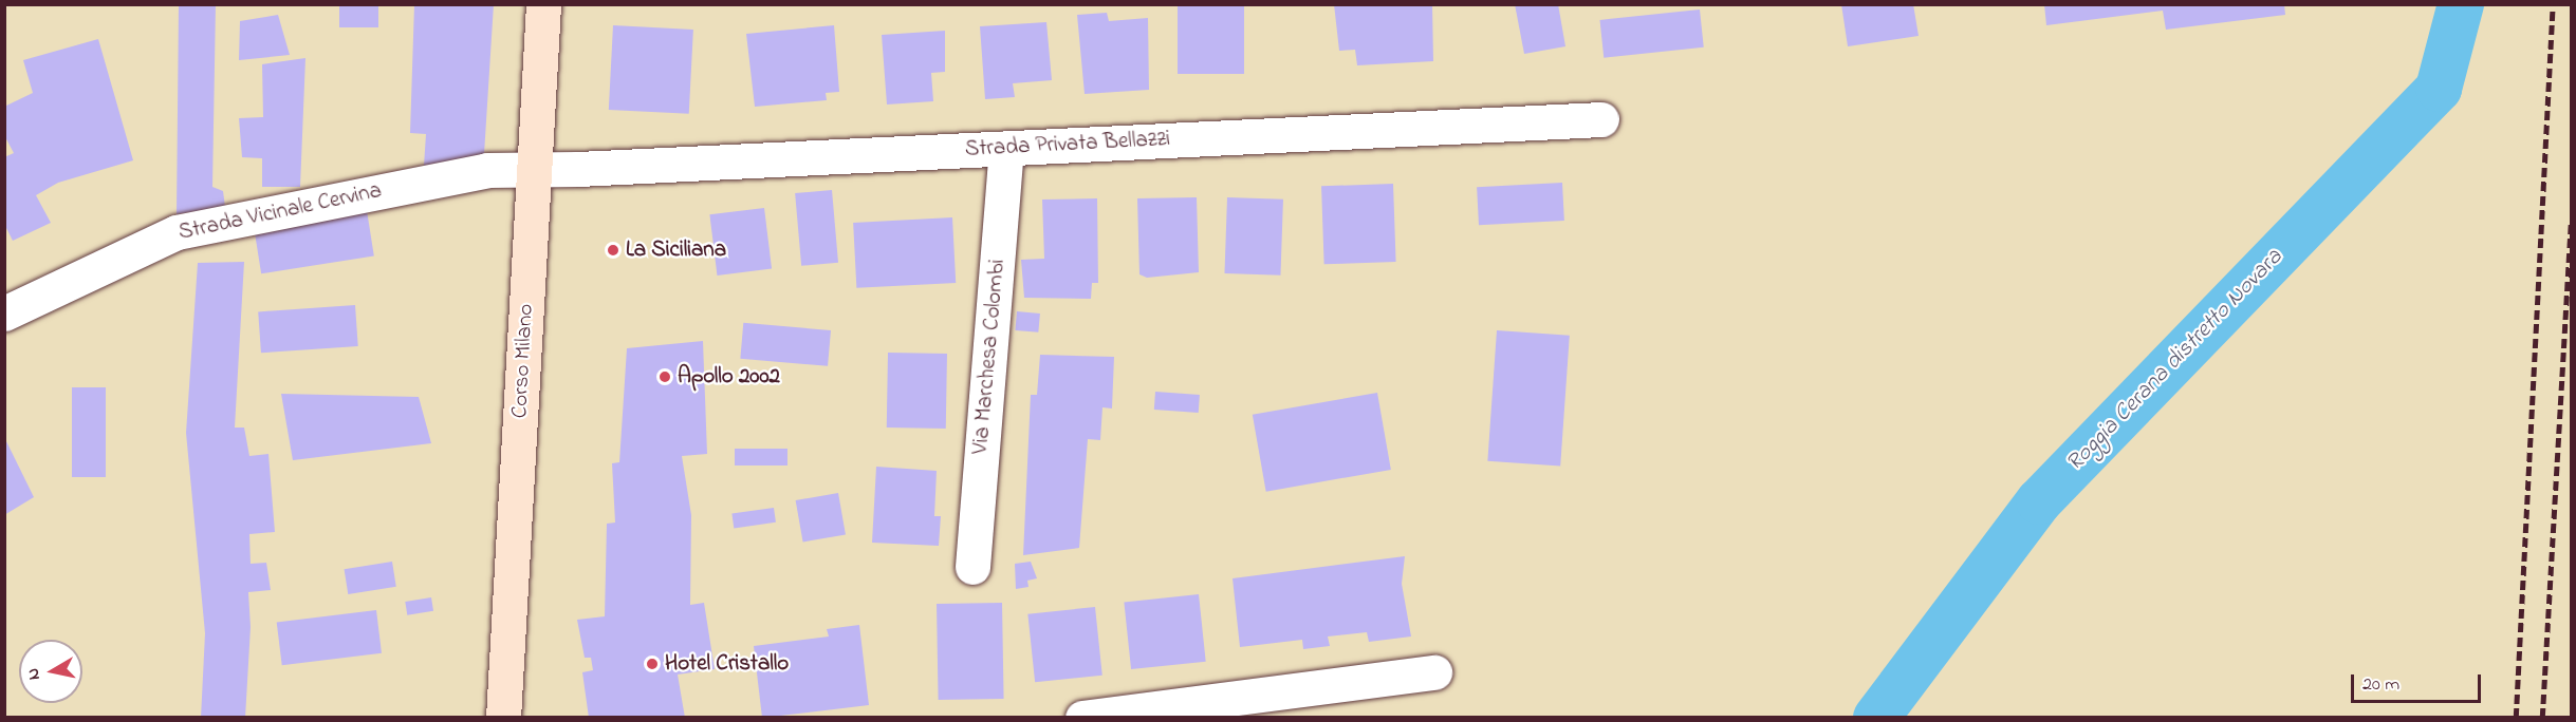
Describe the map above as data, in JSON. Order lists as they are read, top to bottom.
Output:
{
  "streets": {
    "main road": ["Corso Milano"],
    "street": ["Strada Privata Bellazzi", "Strada Vicinale Cervina", "Via Marchesa Colombi"]
  },
  "crossings": [
    ["Strada Privata Bellazzi", "Strada Vicinale Cervina"],
    ["Strada Privata Bellazzi", "Via Marchesa Colombi"],
    ["Strada Privata Bellazzi", "Corso Milano"],
    ["Strada Vicinale Cervina", "Corso Milano"]
  ],
  "water": ["Roggia Cerana distretto Novara"],
  "places": ["La Siciliana", "Apollo 2002", "Hotel Cristallo"],
  "scale_bar": "20 m",
  "north": "left"
}
